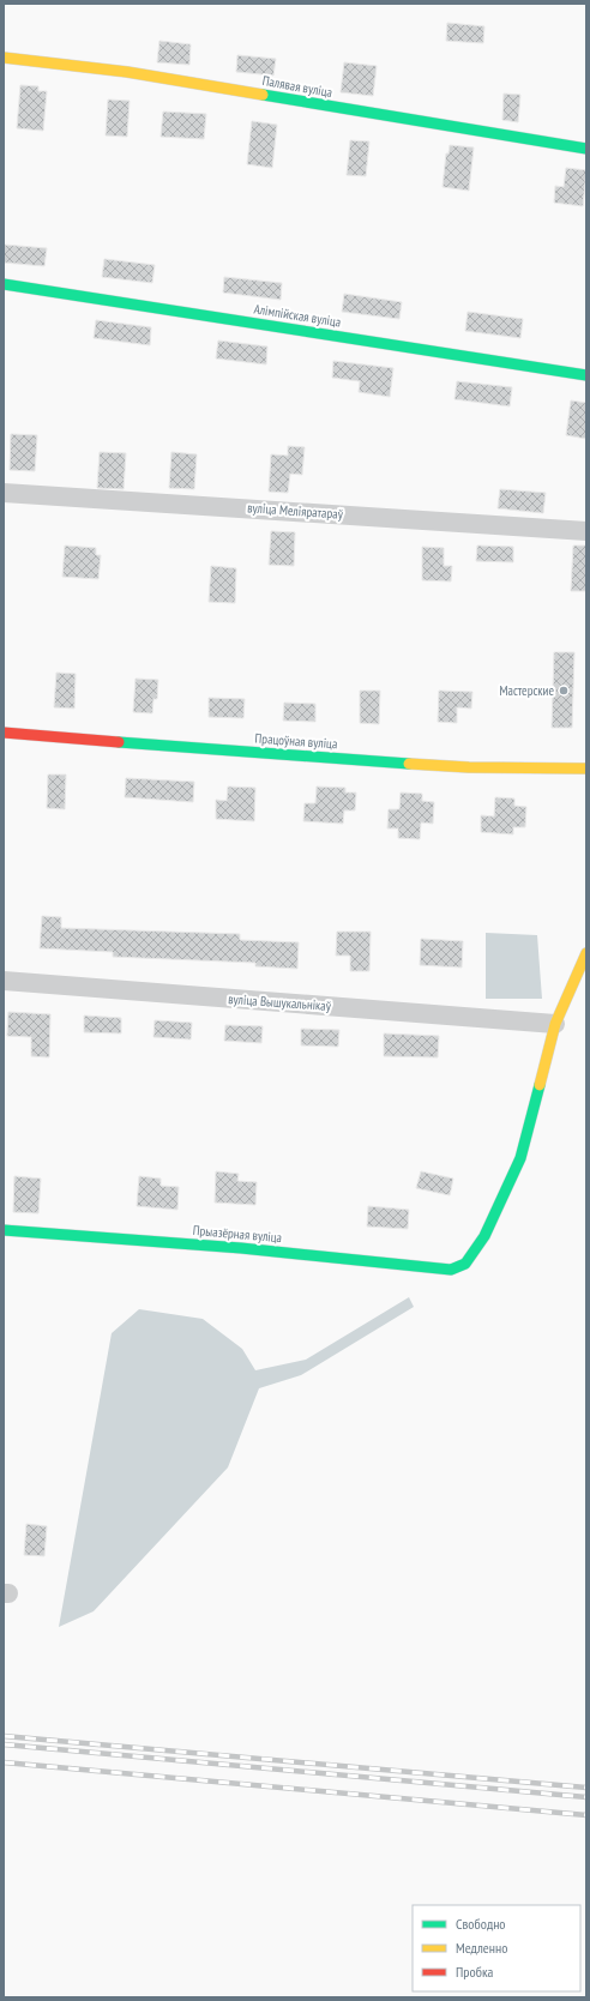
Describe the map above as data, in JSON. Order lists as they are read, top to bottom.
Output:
{
  "streets": {
    "street": [
      "Палявая вуліца",
      "Алімпійская вуліца",
      "вуліца Меліяратараў",
      "Працоўная вуліца",
      "вуліца Вышукальнікаў",
      "Прыазёрная вуліца"
    ]
  },
  "crossings": [
    ["вуліца Вышукальнікаў", "Прыазёрная вуліца"]
  ],
  "places": ["Мастерские"],
  "legend": ["Свободно", "Медленно", "Пробка"]
}
